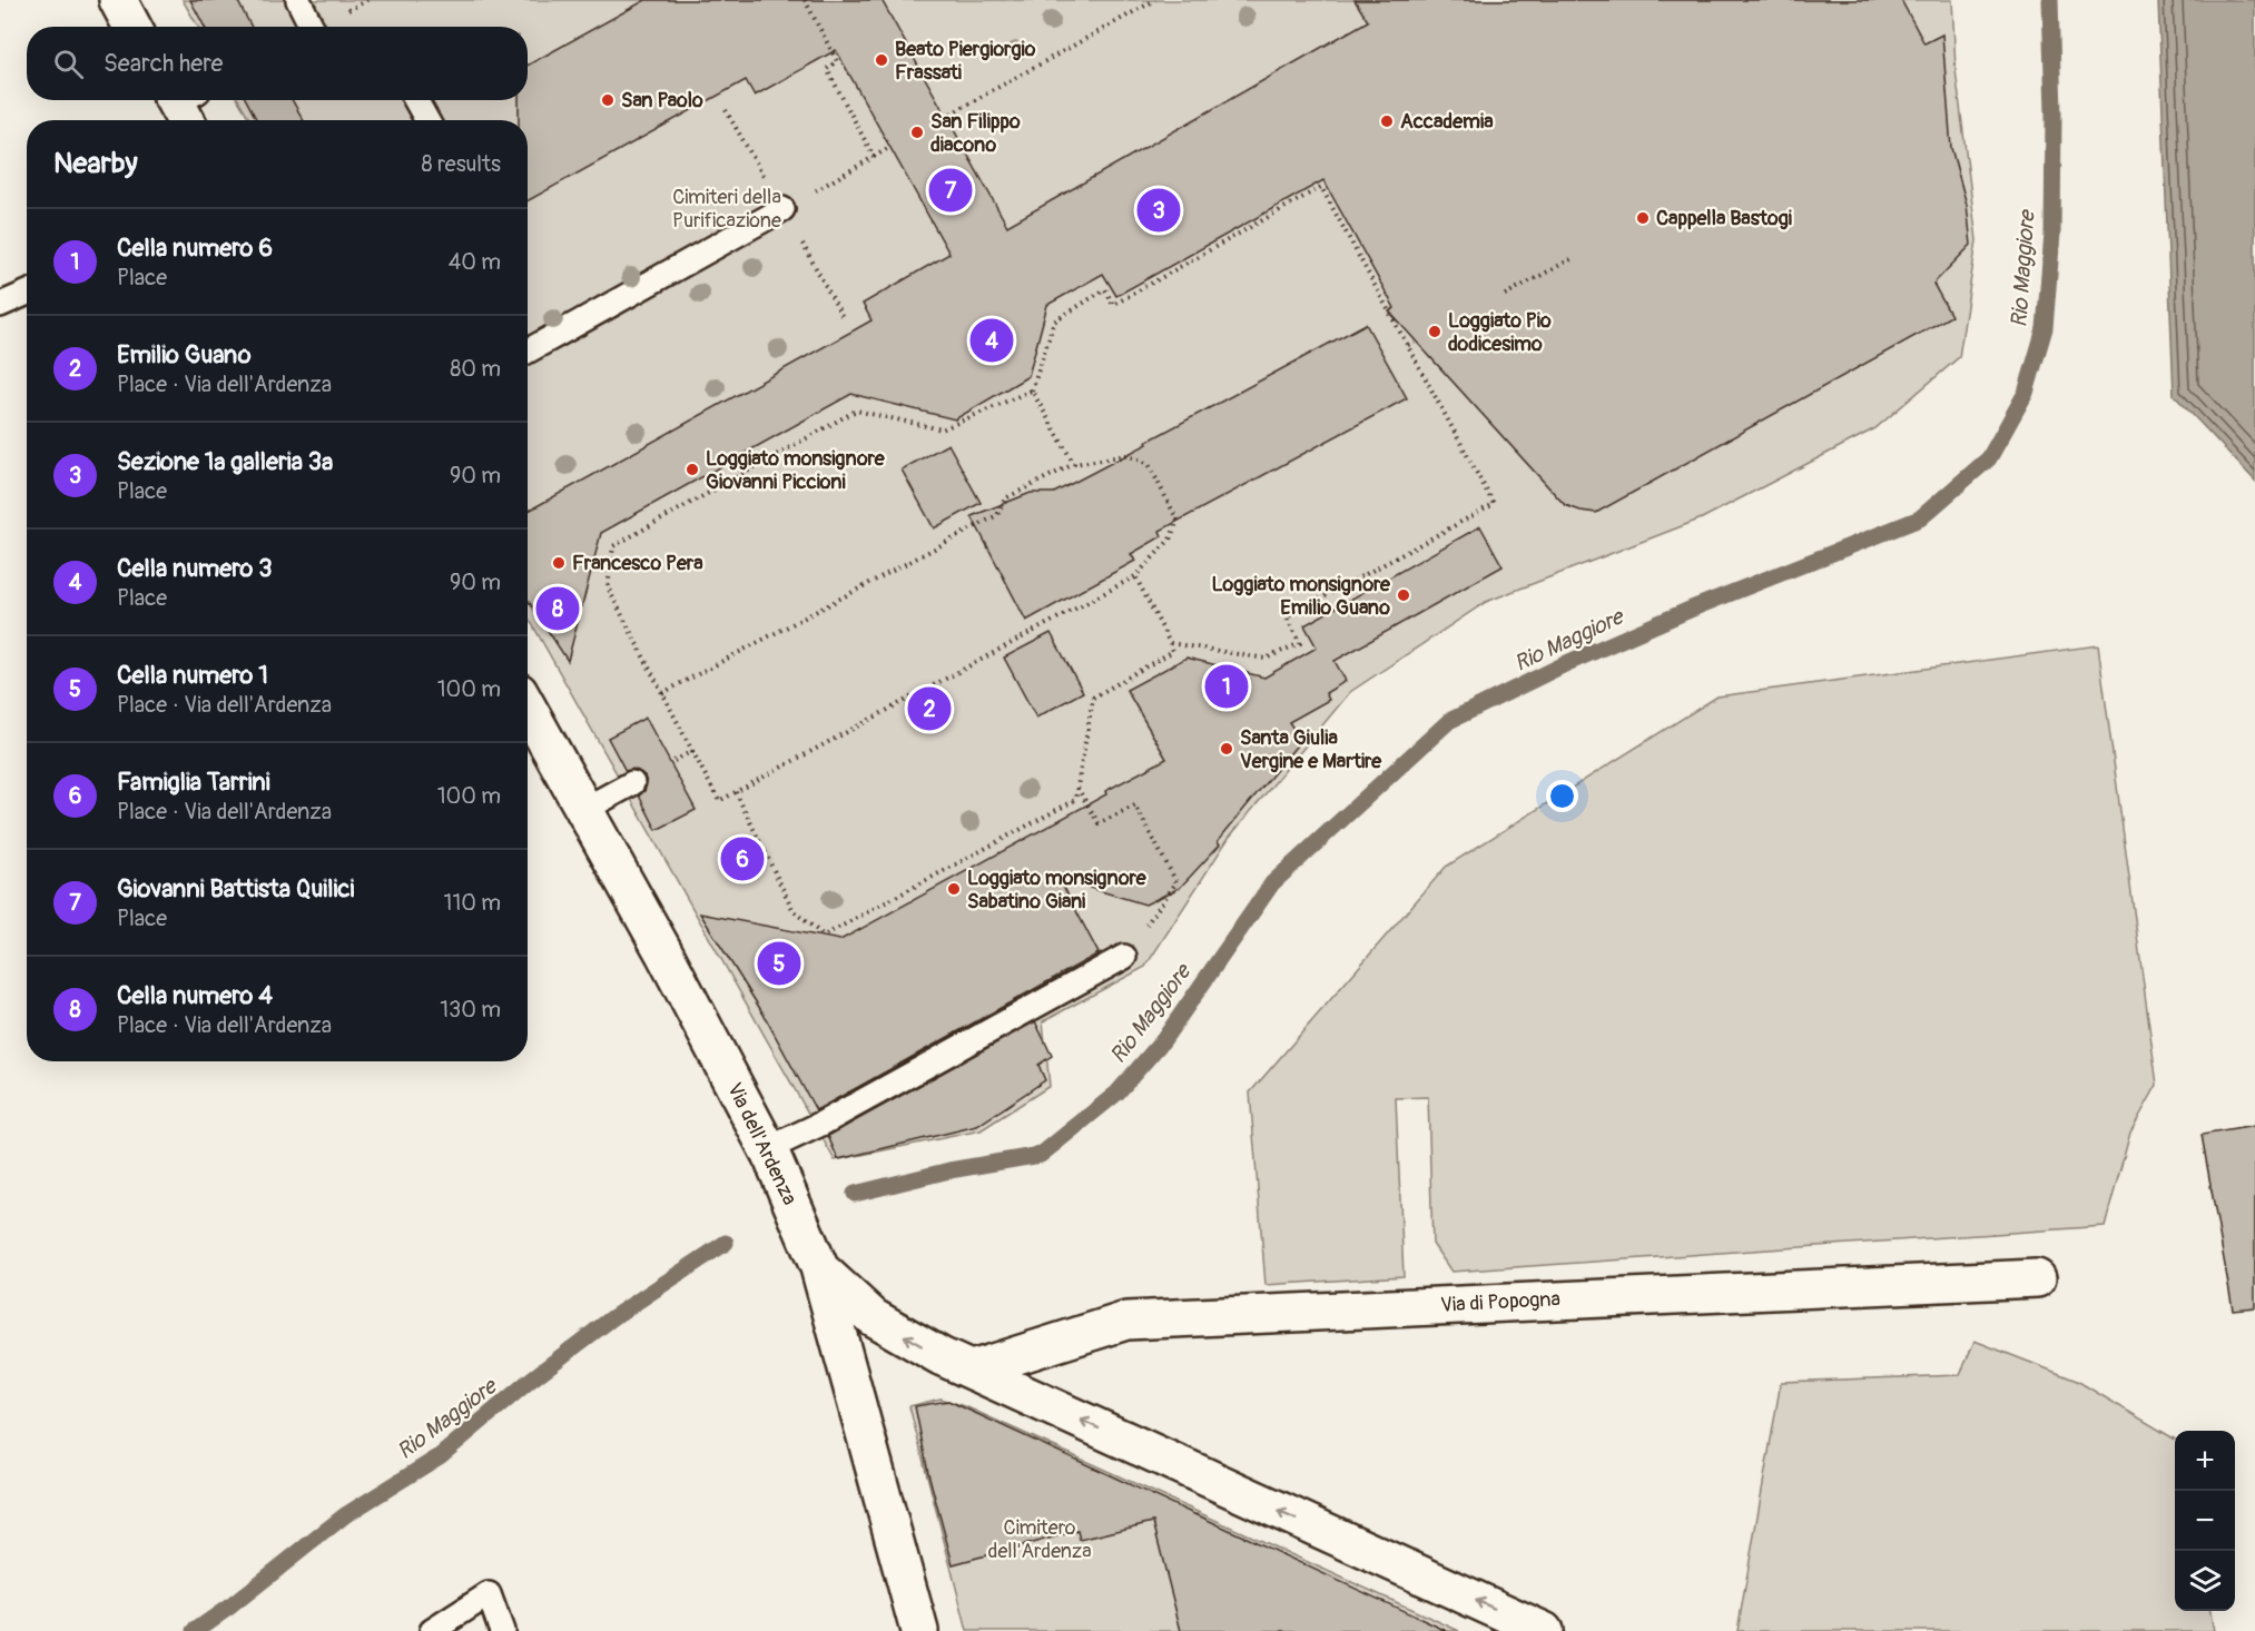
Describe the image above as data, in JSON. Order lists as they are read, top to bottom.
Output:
{
  "streets": {
    "main road": ["Via dell'Ardenza", "Via di Popogna"]
  },
  "water": ["Rio Maggiore"],
  "parks": ["Cimiteri della Purificazione", "Cimitero dell'Ardenza"],
  "places": [
    "Beato Piergiorgio Frassati",
    "San Paolo",
    "Accademia",
    "San Filippo diacono",
    "Cappella Bastogi",
    "Loggiato Pio dodicesimo",
    "Loggiato monsignore Giovanni Piccioni",
    "Francesco Pera",
    "Loggiato monsignore Emilio Guano",
    "Santa Giulia Vergine e Martire",
    "Loggiato monsignore Sabatino Giani"
  ],
  "page": {
    "search": "Search here",
    "heading": ["Nearby", "8 results"],
    "pins": [
      "7",
      "3",
      "4",
      "8",
      "1",
      "2",
      "6",
      "5"
    ],
    "list": [
      {
        "mark": "1",
        "name": "Cella numero 6",
        "note": "Place",
        "value": "40 m"
      },
      {
        "mark": "2",
        "name": "Emilio Guano",
        "note": "Place · Via dell'Ardenza",
        "value": "80 m"
      },
      {
        "mark": "3",
        "name": "Sezione 1ª galleria 3ª",
        "note": "Place",
        "value": "90 m"
      },
      {
        "mark": "4",
        "name": "Cella numero 3",
        "note": "Place",
        "value": "90 m"
      },
      {
        "mark": "5",
        "name": "Cella numero 1",
        "note": "Place · Via dell'Ardenza",
        "value": "100 m"
      },
      {
        "mark": "6",
        "name": "Famiglia Tarrini",
        "note": "Place · Via dell'Ardenza",
        "value": "100 m"
      },
      {
        "mark": "7",
        "name": "Giovanni Battista Quilici",
        "note": "Place",
        "value": "110 m"
      },
      {
        "mark": "8",
        "name": "Cella numero 4",
        "note": "Place · Via dell'Ardenza",
        "value": "130 m"
      }
    ],
    "map_buttons": ["+", "−"]
  }
}
